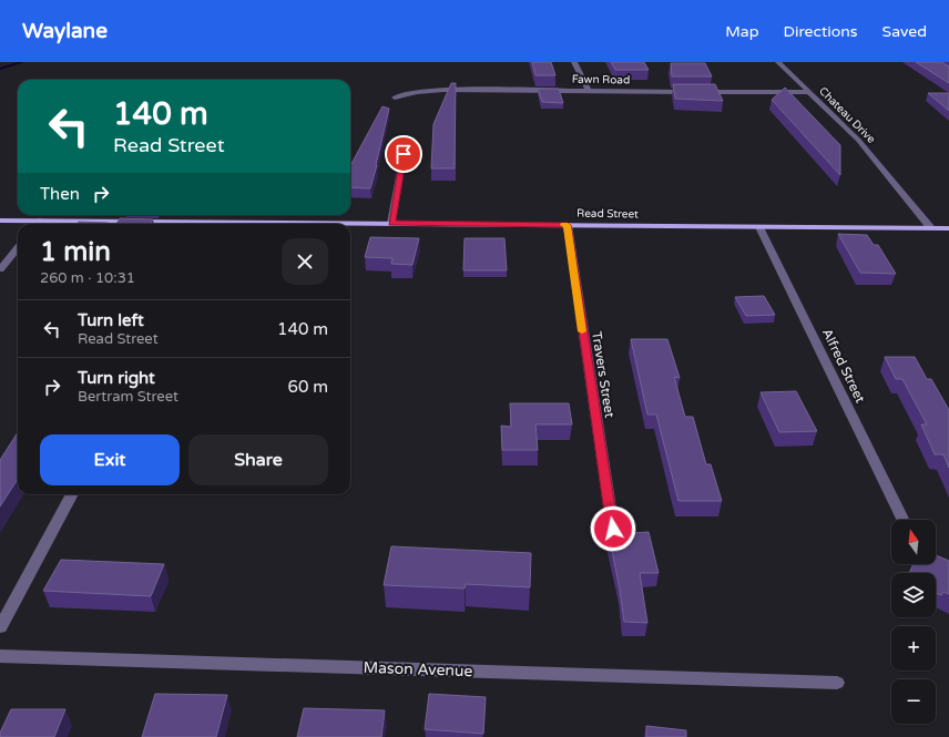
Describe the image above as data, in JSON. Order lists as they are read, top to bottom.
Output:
{
  "streets": {
    "main road": ["Read Street"],
    "street": [
      "Fawn Road",
      "Chateau Drive",
      "Alfred Street",
      "Travers Street",
      "Mason Avenue"
    ]
  },
  "crossings": [
    ["Fawn Road", "Chateau Drive"],
    ["Chateau Drive", "Read Street"],
    ["Read Street", "Alfred Street"],
    ["Read Street", "Travers Street"]
  ],
  "north": "top",
  "page": {
    "header": "Waylane",
    "nav": ["Map", "Directions", "Saved"],
    "turn": ["140 m", "Read Street"],
    "then": "Then",
    "heading": ["1 min", "260 m · 10:31"],
    "list": [
      {
        "name": "Turn left",
        "note": "Read Street",
        "value": "140 m"
      },
      {
        "name": "Turn right",
        "note": "Bertram Street",
        "value": "60 m"
      }
    ],
    "buttons": ["Exit", "Share"],
    "map_buttons": ["+", "−"]
  }
}
